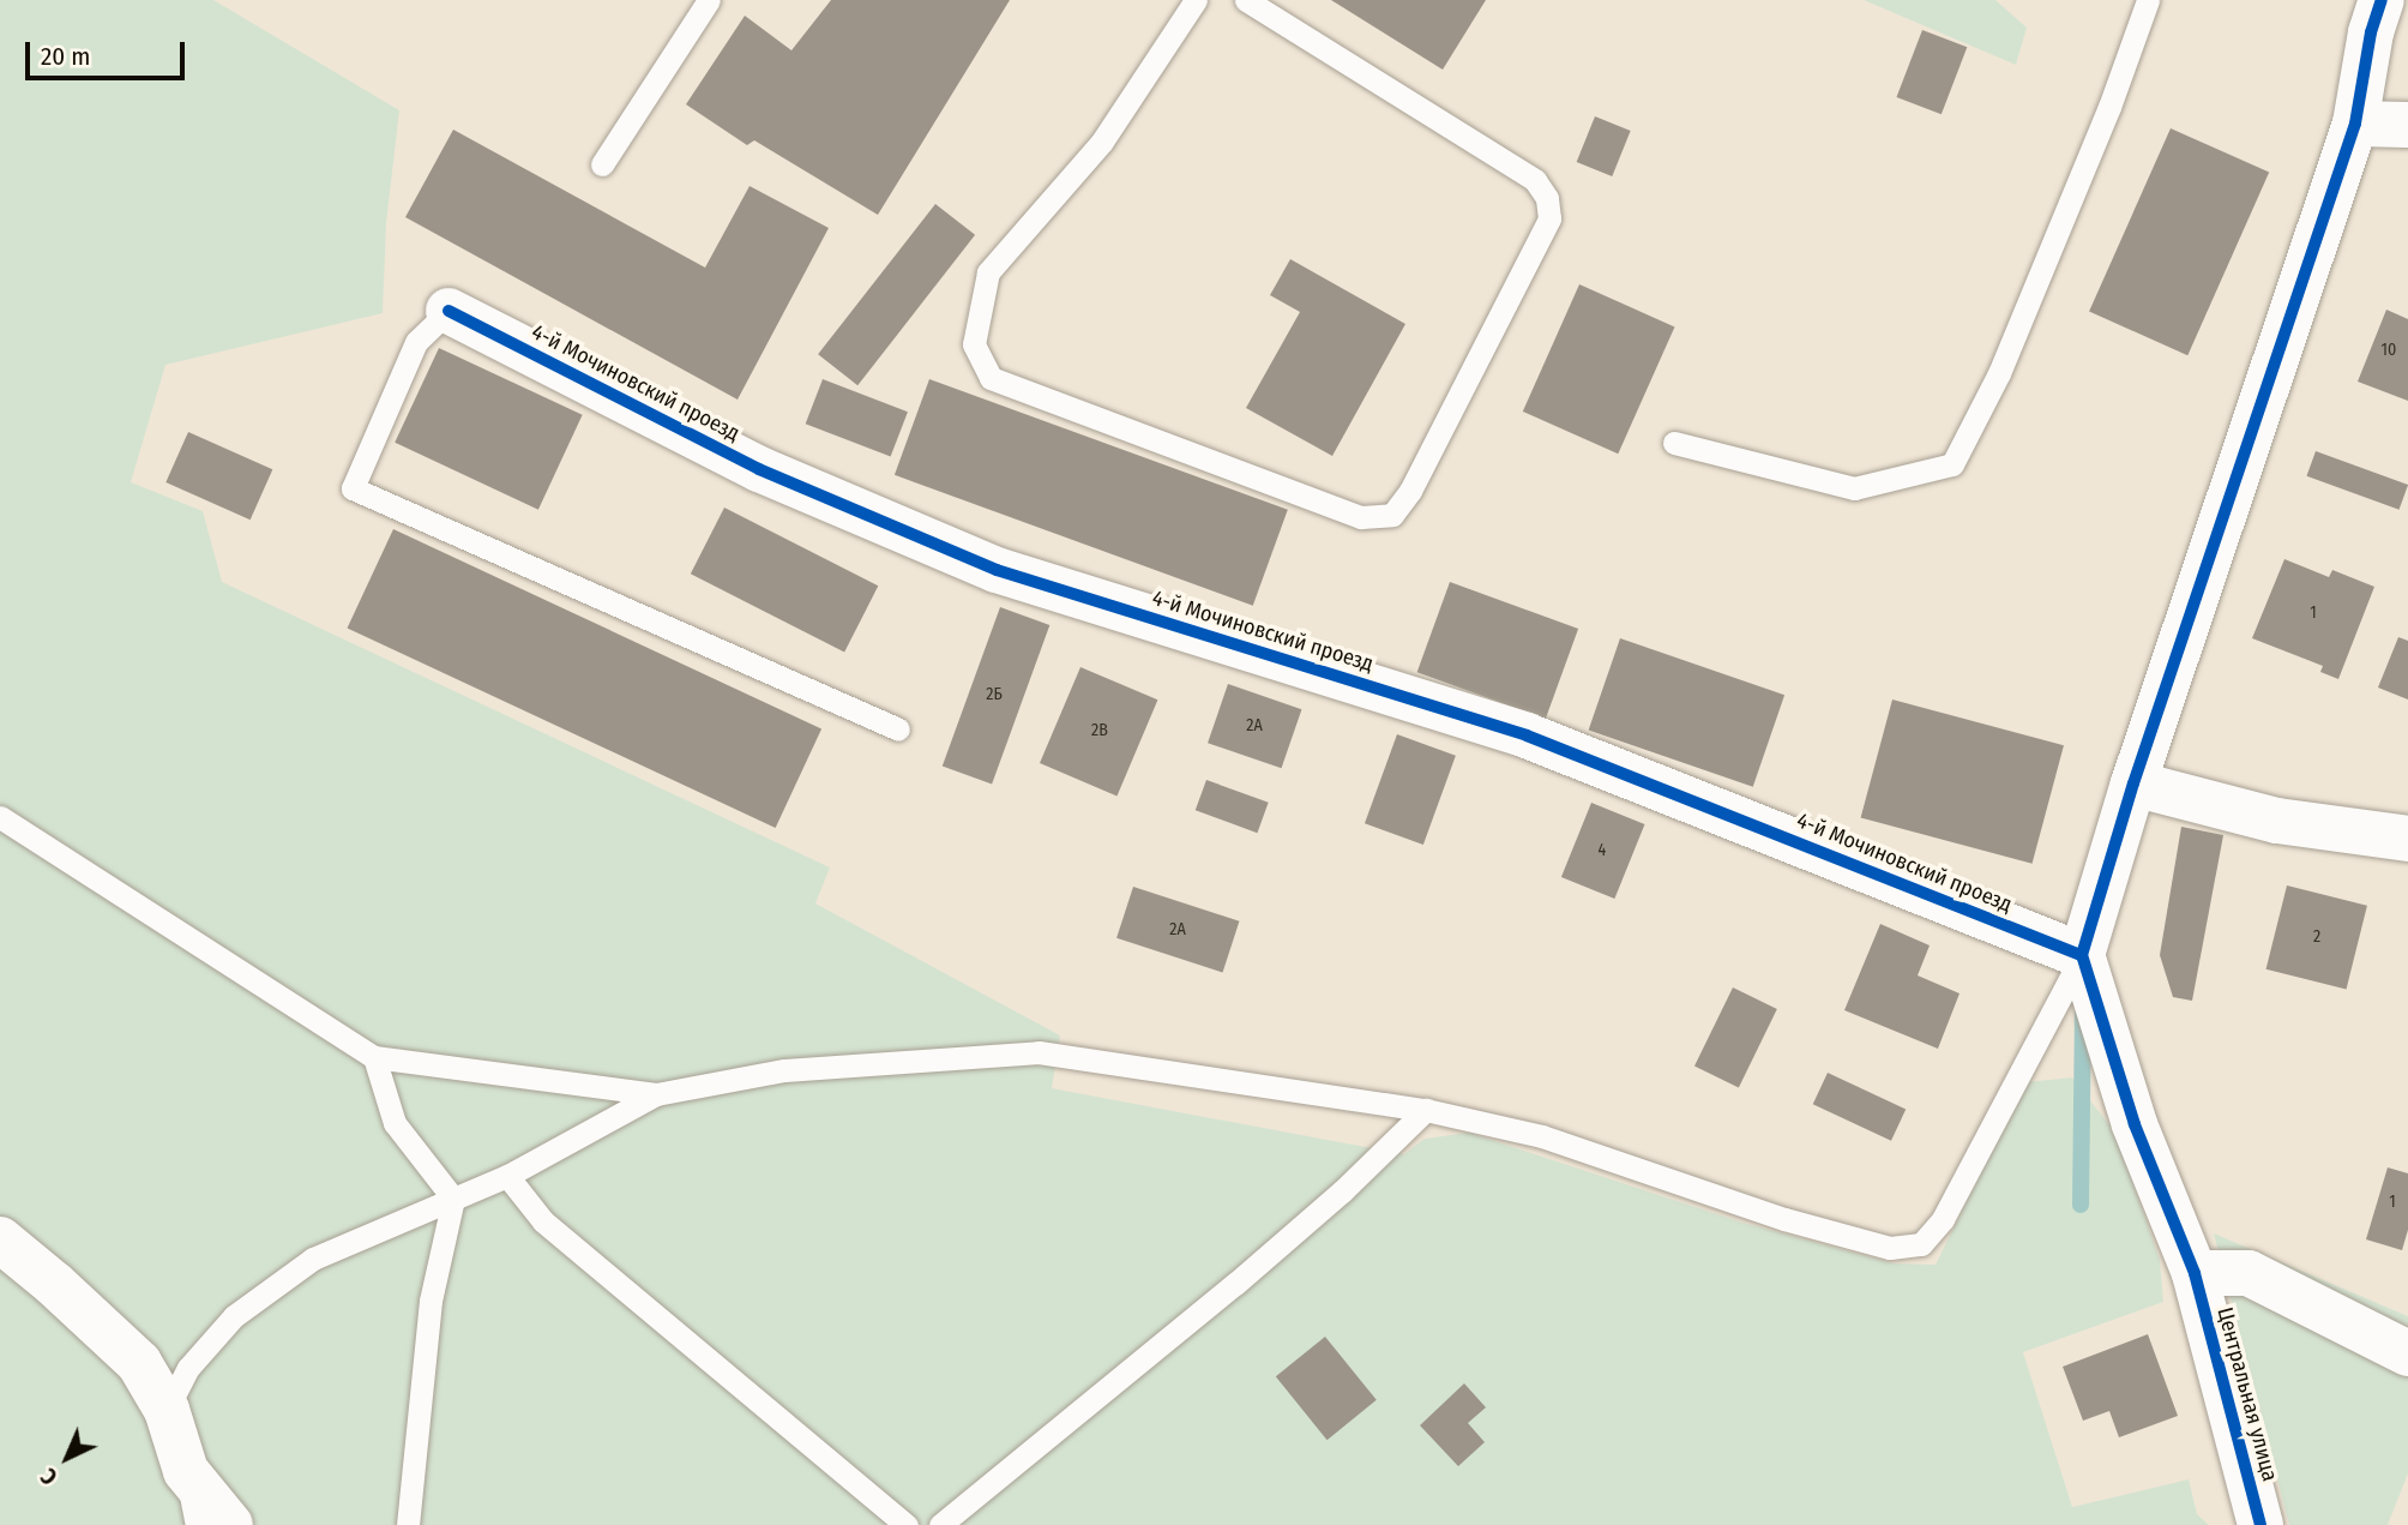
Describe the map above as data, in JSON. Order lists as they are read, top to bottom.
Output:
{
  "streets": {
    "street": ["4-й Мочиновский проезд", "Центральная улица"]
  },
  "crossings": [
    ["4-й Мочиновский проезд", "Центральная улица"]
  ],
  "house_numbers": [
    "10",
    "1",
    "2Б",
    "2А",
    "2В",
    "4",
    "2А",
    "2",
    "1"
  ],
  "scale_bar": "20 m",
  "north": "bottom left"
}
